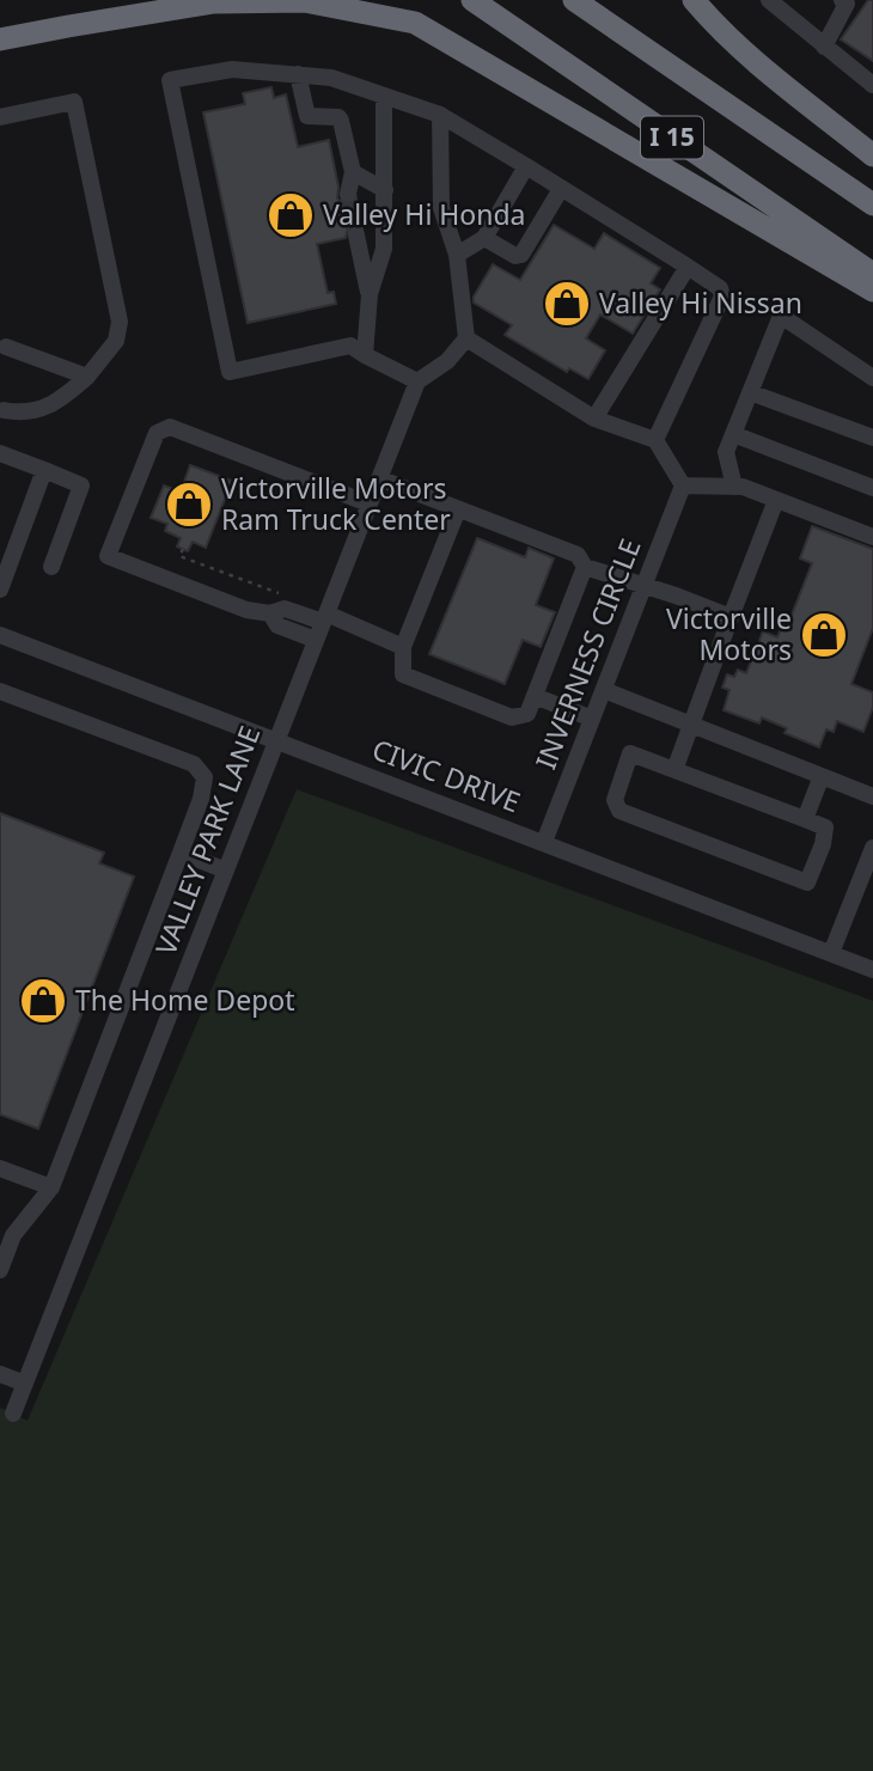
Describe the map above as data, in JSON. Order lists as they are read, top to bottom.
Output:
{
  "streets": {
    "highway": ["I 15"],
    "street": ["INVERNESS CIRCLE", "CIVIC DRIVE", "VALLEY PARK LANE"]
  },
  "crossings": [
    ["INVERNESS CIRCLE", "CIVIC DRIVE"],
    ["CIVIC DRIVE", "VALLEY PARK LANE"]
  ],
  "places": {
    "shop": [
      "Valley Hi Honda",
      "Valley Hi Nissan",
      "Victorville Motors Ram Truck Center",
      "Victorville Motors",
      "The Home Depot"
    ]
  }
}
